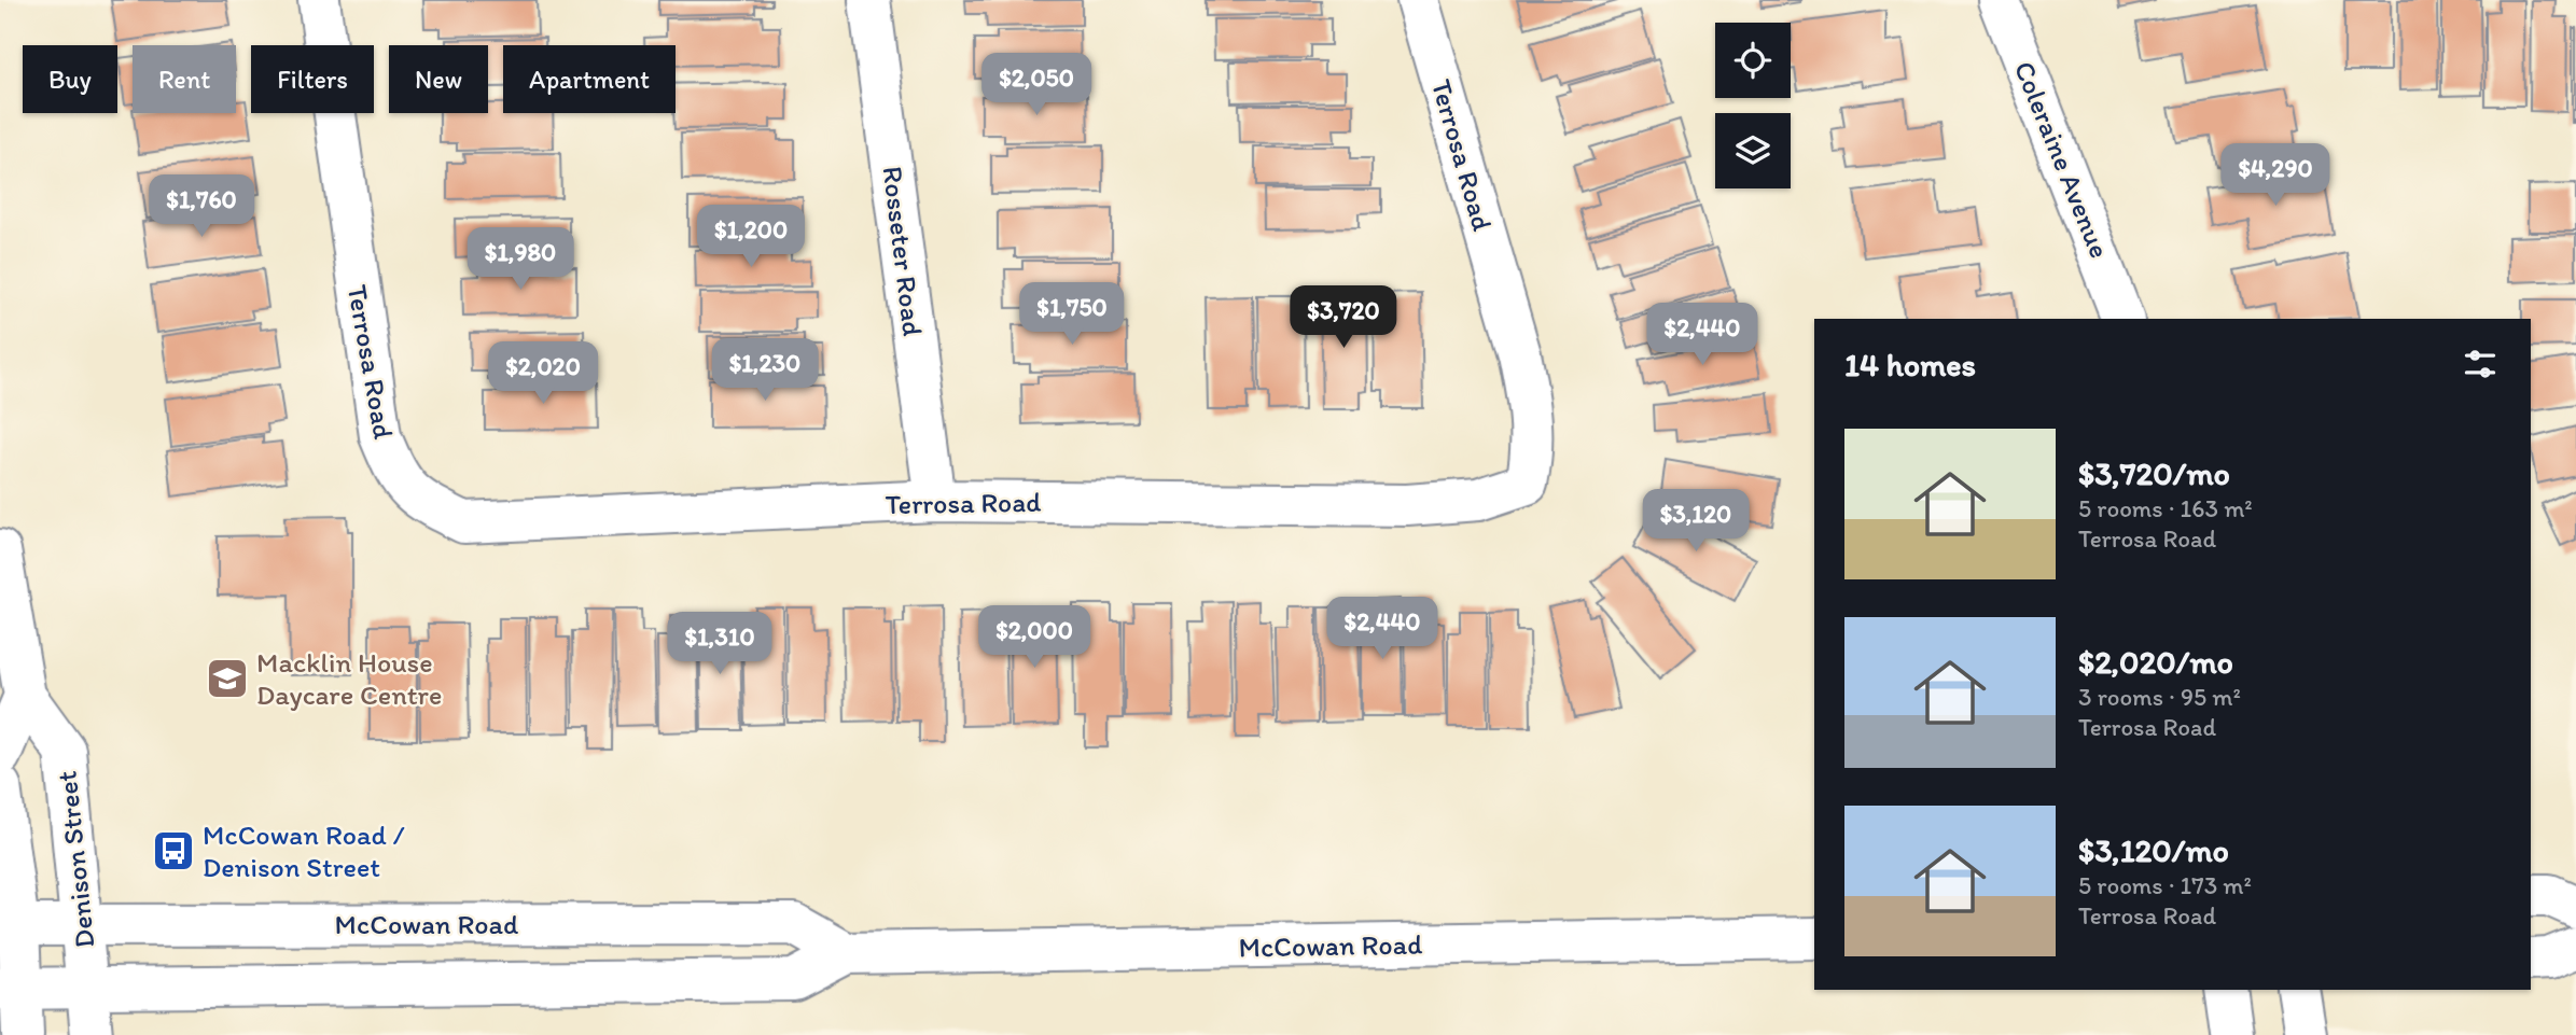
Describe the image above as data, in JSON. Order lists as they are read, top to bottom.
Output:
{
  "streets": {
    "street": [
      "Terrosa Road",
      "Coleraine Avenue",
      "Rosseter Road",
      "Denison Street",
      "McCowan Road"
    ]
  },
  "crossings": [
    ["Terrosa Road", "Rosseter Road"],
    ["Denison Street", "McCowan Road"]
  ],
  "places": {
    "school or university": ["Macklin House Daycare Centre"],
    "bus stop": ["McCowan Road / Denison Street"]
  },
  "page": {
    "chip": [
      "Buy",
      "Rent",
      "Filters",
      "New",
      "Apartment"
    ],
    "price": [
      "$2,050",
      "$4,290",
      "$1,760",
      "$1,200",
      "$1,980",
      "$1,750",
      "$3,720",
      "$2,440",
      "$1,230",
      "$2,020",
      "$3,120",
      "$2,440",
      "$2,000",
      "$1,310"
    ],
    "heading": "14 homes",
    "list": [
      {
        "name": "$3,720/mo",
        "note": "5 rooms · 163 m² · Terrosa Road"
      },
      {
        "name": "$2,020/mo",
        "note": "3 rooms · 95 m² · Terrosa Road"
      },
      {
        "name": "$3,120/mo",
        "note": "5 rooms · 173 m² · Terrosa Road"
      }
    ]
  }
}
